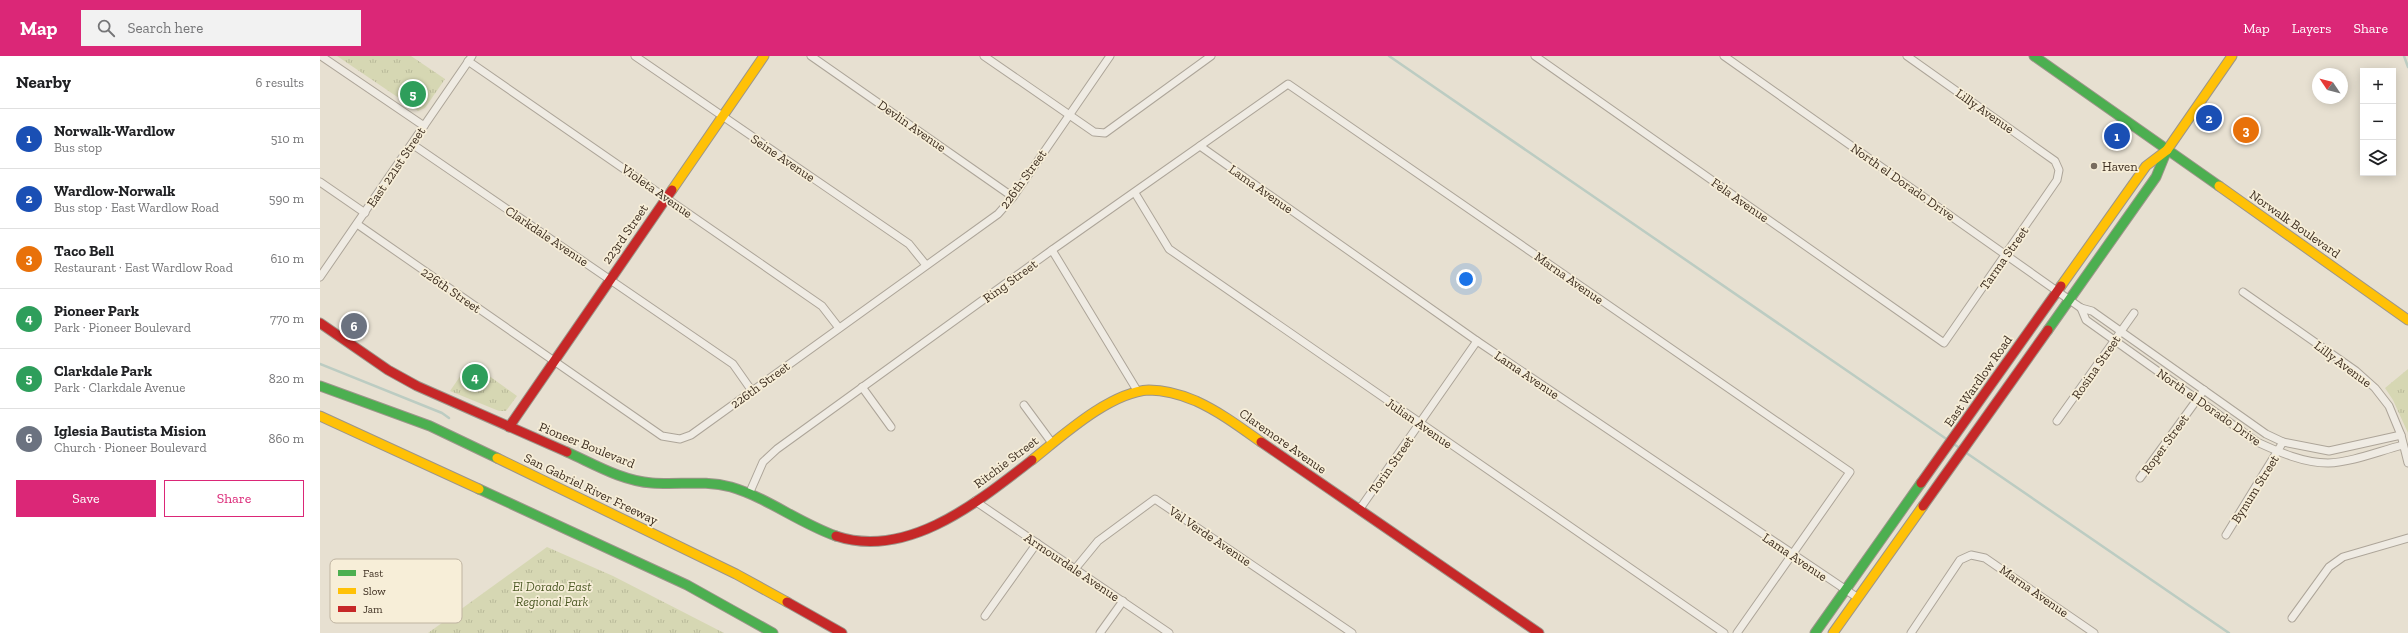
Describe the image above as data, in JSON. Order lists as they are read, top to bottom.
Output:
{
  "streets": {
    "main road": [
      "Norwalk Boulevard",
      "223rd Street",
      "East Wardlow Road",
      "Claremore Avenue",
      "Pioneer Boulevard",
      "Ritchie Street",
      "San Gabriel River Freeway"
    ],
    "street": [
      "Lilly Avenue",
      "Devlin Avenue",
      "Seine Avenue",
      "East 221st Street",
      "226th Street",
      "North el Dorado Drive",
      "Lama Avenue",
      "Violeta Avenue",
      "Fela Avenue",
      "Clarkdale Avenue",
      "Tarma Street",
      "Marna Avenue",
      "Ring Street",
      "Rosina Street",
      "Julian Avenue",
      "Roper Street",
      "Torin Street",
      "Bynum Street",
      "Val Verde Avenue",
      "Armourdale Avenue"
    ]
  },
  "crossings": [
    ["Lilly Avenue", "North el Dorado Drive"],
    ["Lilly Avenue", "Tarma Street"],
    ["Devlin Avenue", "226th Street"],
    ["Seine Avenue", "226th Street"],
    ["Seine Avenue", "223rd Street"],
    ["East 221st Street", "226th Street"],
    ["East 221st Street", "Violeta Avenue"],
    ["East 221st Street", "Clarkdale Avenue"],
    ["226th Street", "Violeta Avenue"],
    ["226th Street", "223rd Street"],
    ["226th Street", "Clarkdale Avenue"],
    ["North el Dorado Drive", "Tarma Street"],
    ["North el Dorado Drive", "Rosina Street"],
    ["North el Dorado Drive", "East Wardlow Road"],
    ["North el Dorado Drive", "Roper Street"],
    ["North el Dorado Drive", "Bynum Street"],
    ["Lama Avenue", "Marna Avenue"],
    ["Lama Avenue", "Ring Street"],
    ["Lama Avenue", "East Wardlow Road"],
    ["Lama Avenue", "Torin Street"],
    ["Violeta Avenue", "223rd Street"],
    ["Fela Avenue", "Tarma Street"],
    ["Norwalk Boulevard", "East Wardlow Road"],
    ["223rd Street", "Clarkdale Avenue"],
    ["223rd Street", "Pioneer Boulevard"],
    ["Marna Avenue", "Ring Street"],
    ["Ring Street", "Julian Avenue"],
    ["Ring Street", "Pioneer Boulevard"],
    ["Julian Avenue", "Torin Street"],
    ["Claremore Avenue", "Ritchie Street"],
    ["Claremore Avenue", "Torin Street"],
    ["Pioneer Boulevard", "Ritchie Street"],
    ["Ritchie Street", "Armourdale Avenue"],
    ["Val Verde Avenue", "Armourdale Avenue"]
  ],
  "parks": ["El Dorado East Regional Park"],
  "places": ["Haven"],
  "legend": ["Fast", "Slow", "Jam"],
  "north": "top left",
  "page": {
    "header": "Map",
    "search": "Search here",
    "nav": ["Map", "Layers", "Share"],
    "heading": ["Nearby", "6 results"],
    "map_buttons": ["+", "−"],
    "pins": [
      "5",
      "2",
      "3",
      "1",
      "6",
      "4"
    ],
    "list": [
      {
        "mark": "1",
        "name": "Norwalk-Wardlow",
        "note": "Bus stop",
        "value": "510 m"
      },
      {
        "mark": "2",
        "name": "Wardlow-Norwalk",
        "note": "Bus stop · East Wardlow Road",
        "value": "590 m"
      },
      {
        "mark": "3",
        "name": "Taco Bell",
        "note": "Restaurant · East Wardlow Road",
        "value": "610 m"
      },
      {
        "mark": "4",
        "name": "Pioneer Park",
        "note": "Park · Pioneer Boulevard",
        "value": "770 m"
      },
      {
        "mark": "5",
        "name": "Clarkdale Park",
        "note": "Park · Clarkdale Avenue",
        "value": "820 m"
      },
      {
        "mark": "6",
        "name": "Iglesia Bautista Mision",
        "note": "Church · Pioneer Boulevard",
        "value": "860 m"
      }
    ],
    "buttons": ["Save", "Share"]
  }
}
